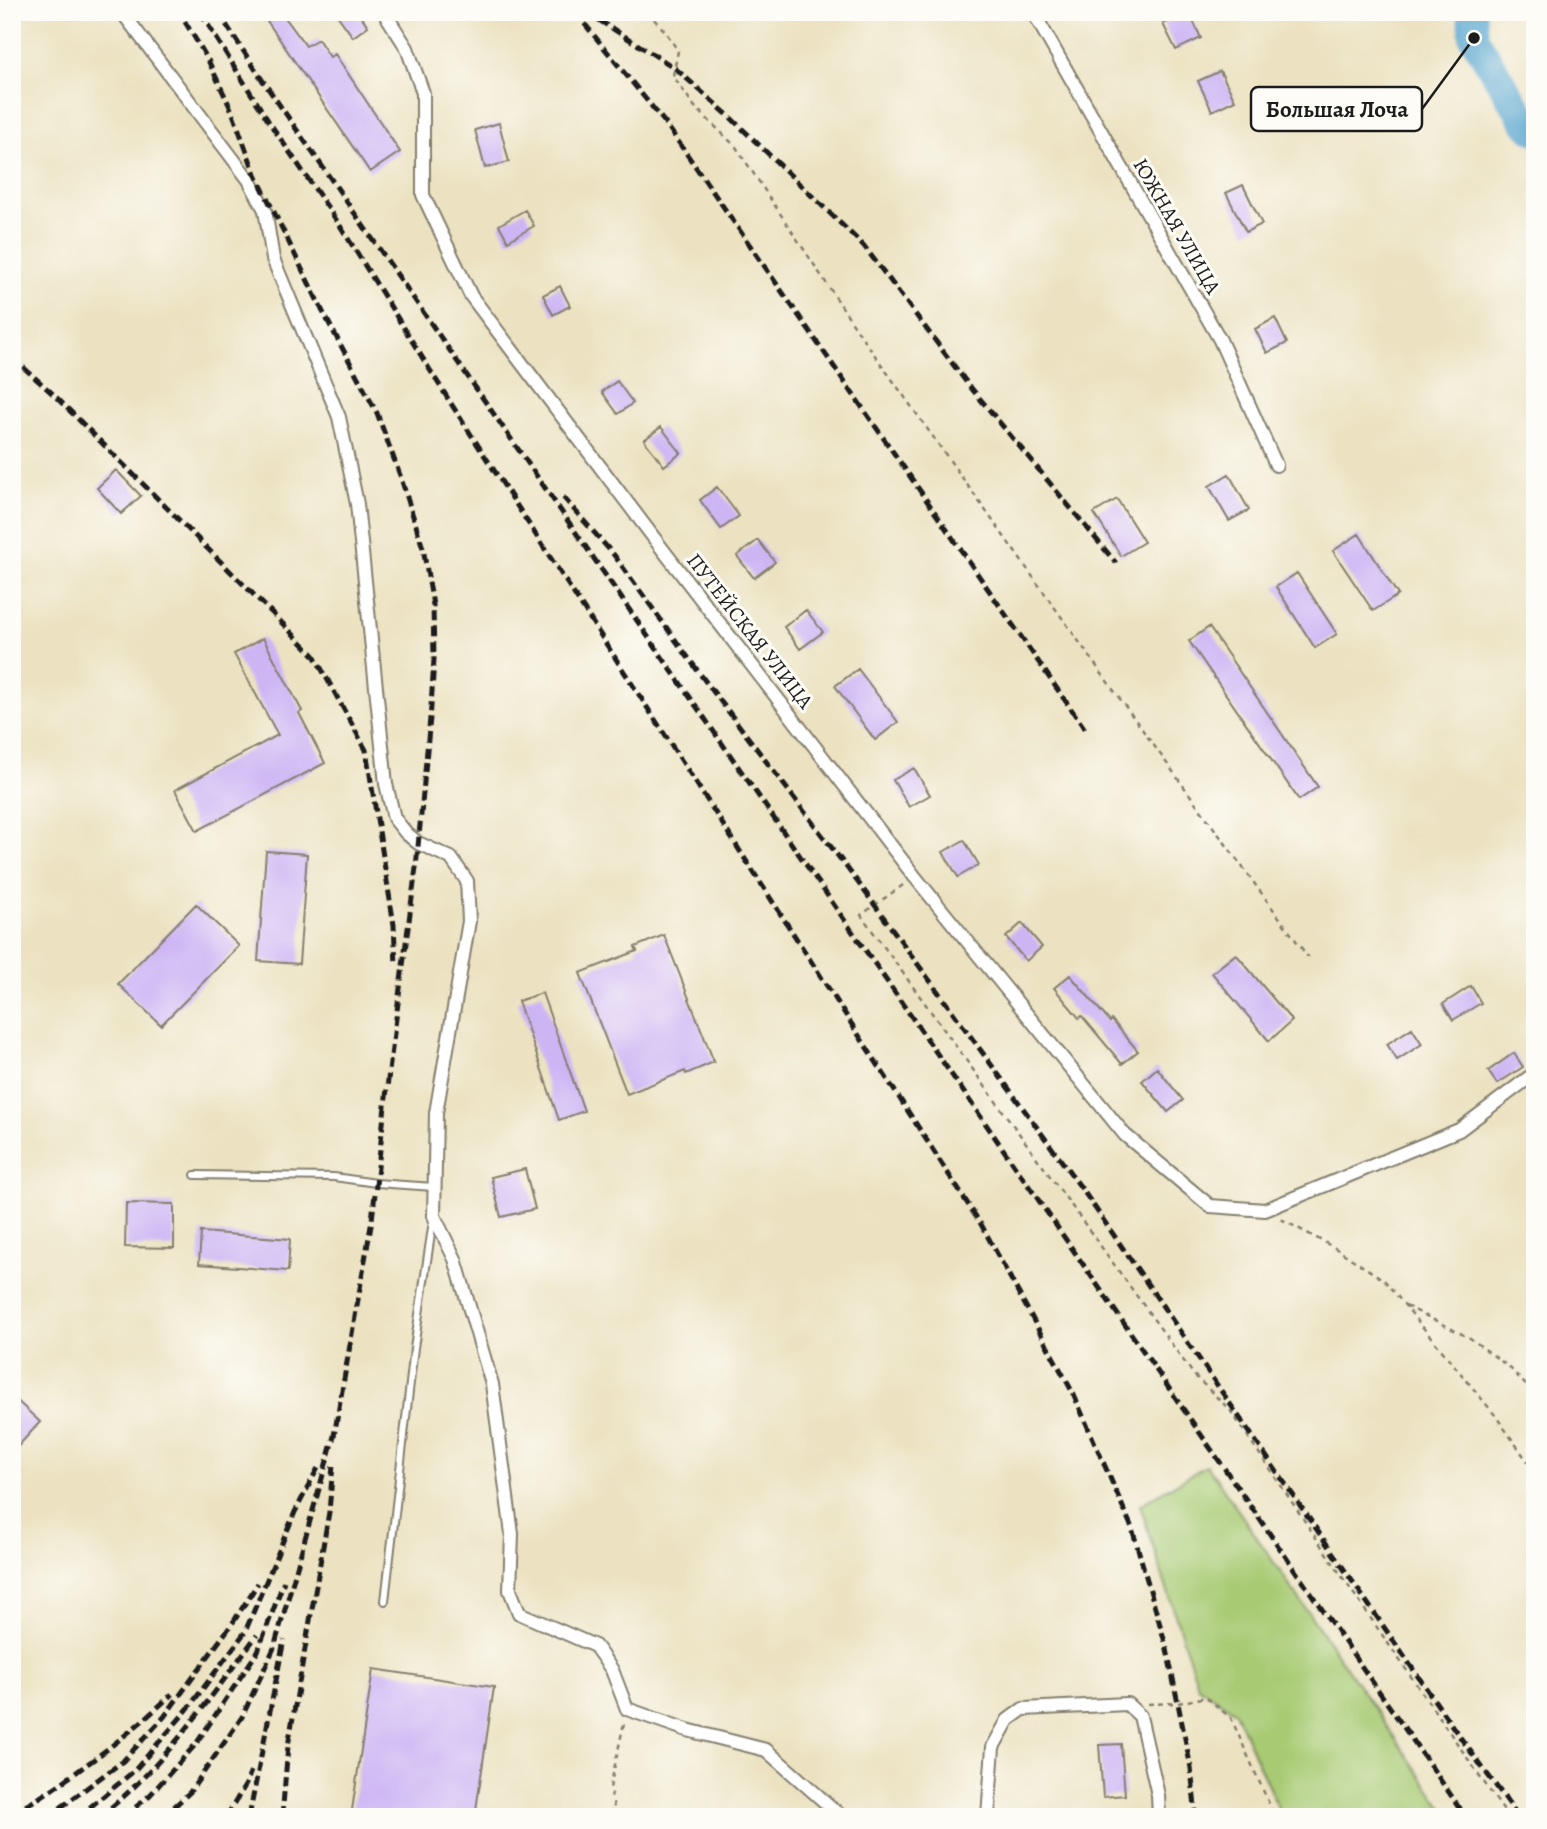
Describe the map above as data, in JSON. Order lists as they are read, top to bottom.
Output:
{
  "streets": {
    "street": ["ЮЖНАЯ УЛИЦА", "ПУТЕЙСКАЯ УЛИЦА"]
  },
  "places": ["Большая Лоча"]
}
